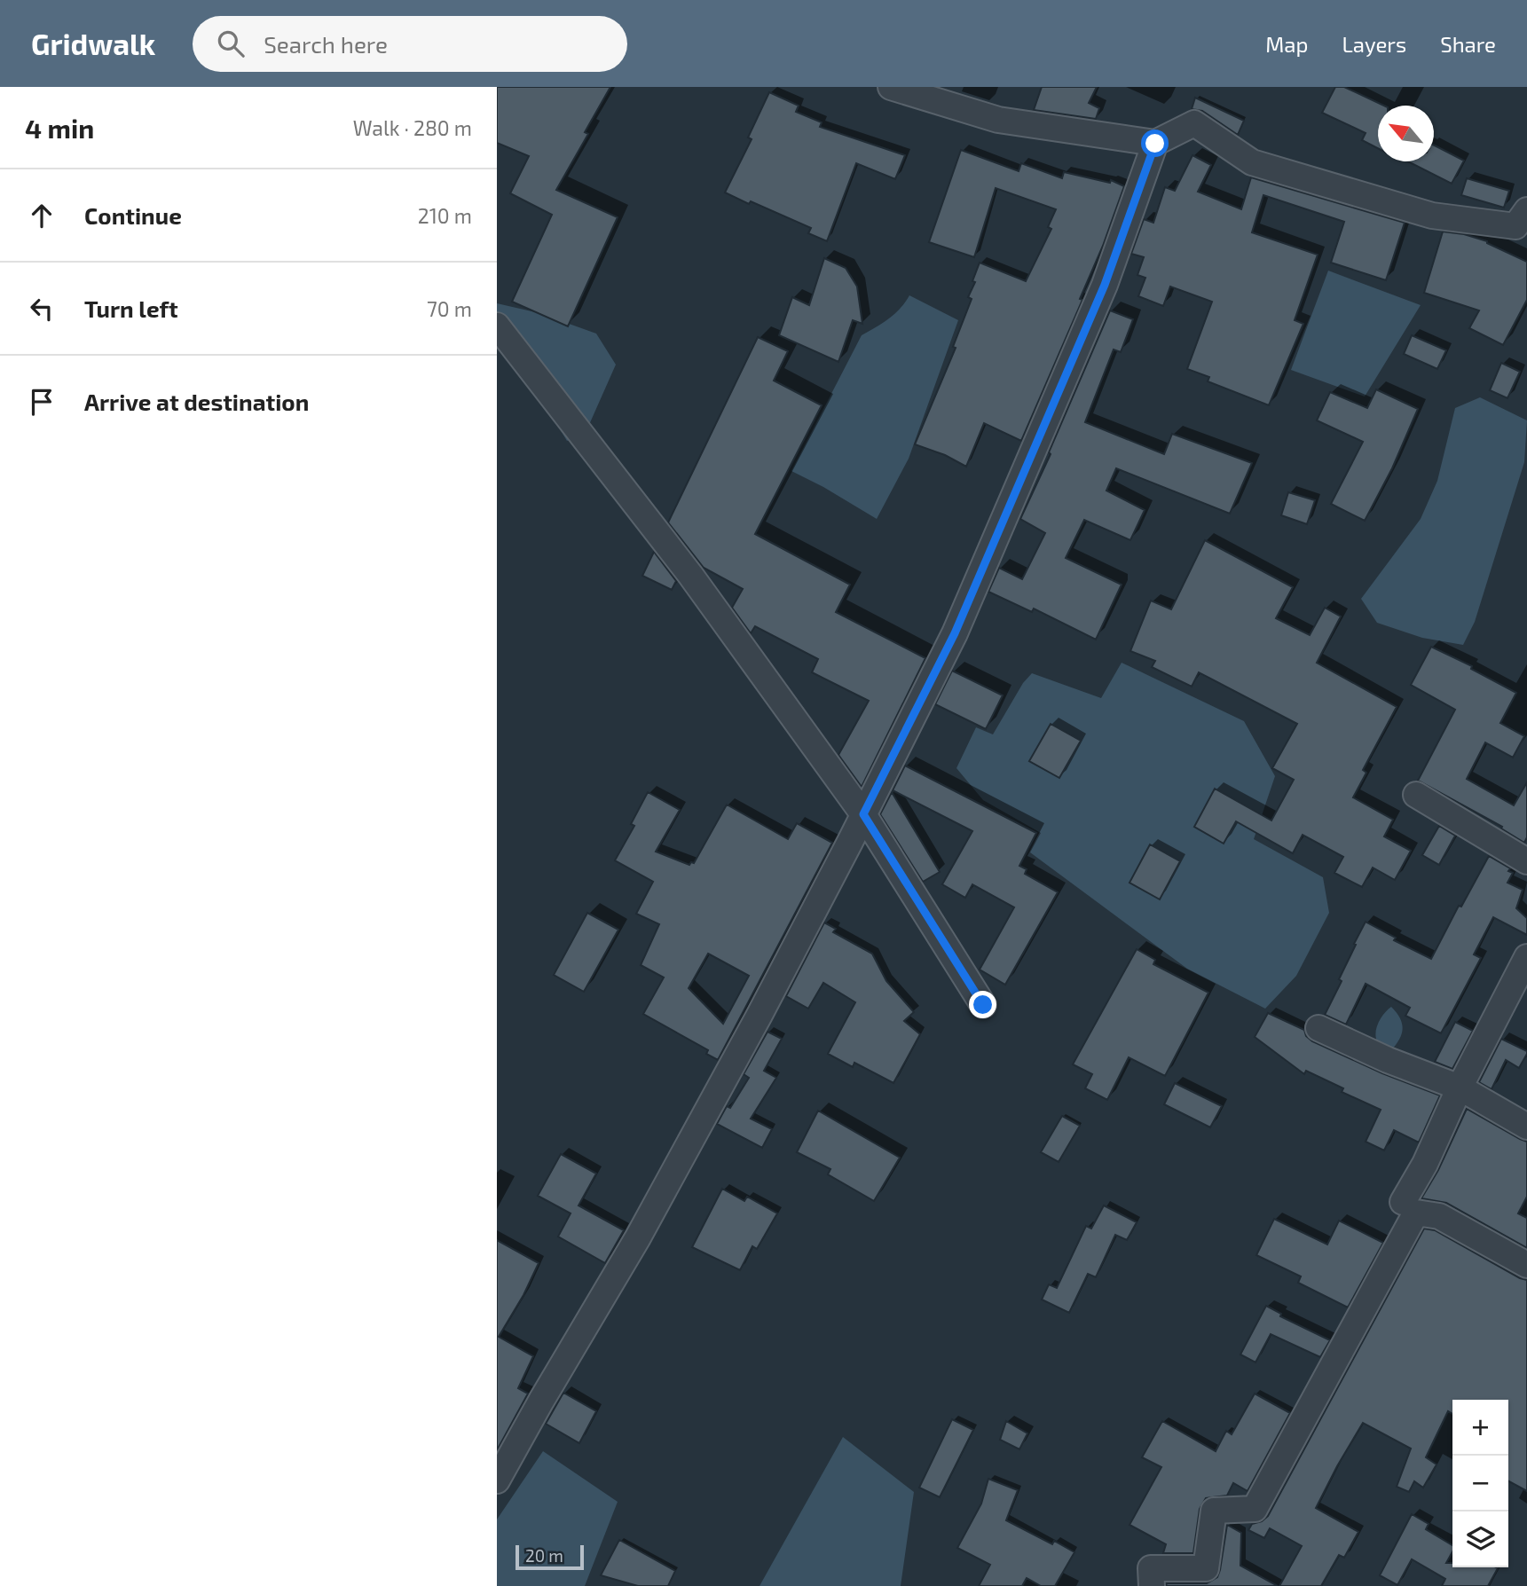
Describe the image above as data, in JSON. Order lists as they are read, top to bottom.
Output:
{
  "scale_bar": "20 m",
  "north": "top left",
  "page": {
    "header": "Gridwalk",
    "search": "Search here",
    "nav": ["Map", "Layers", "Share"],
    "heading": ["4 min", "Walk · 280 m"],
    "list": [
      ["Continue", "210 m"],
      ["Turn left", "70 m"],
      "Arrive at destination"
    ],
    "map_buttons": ["+", "−"],
    "scale": "20 m"
  }
}
